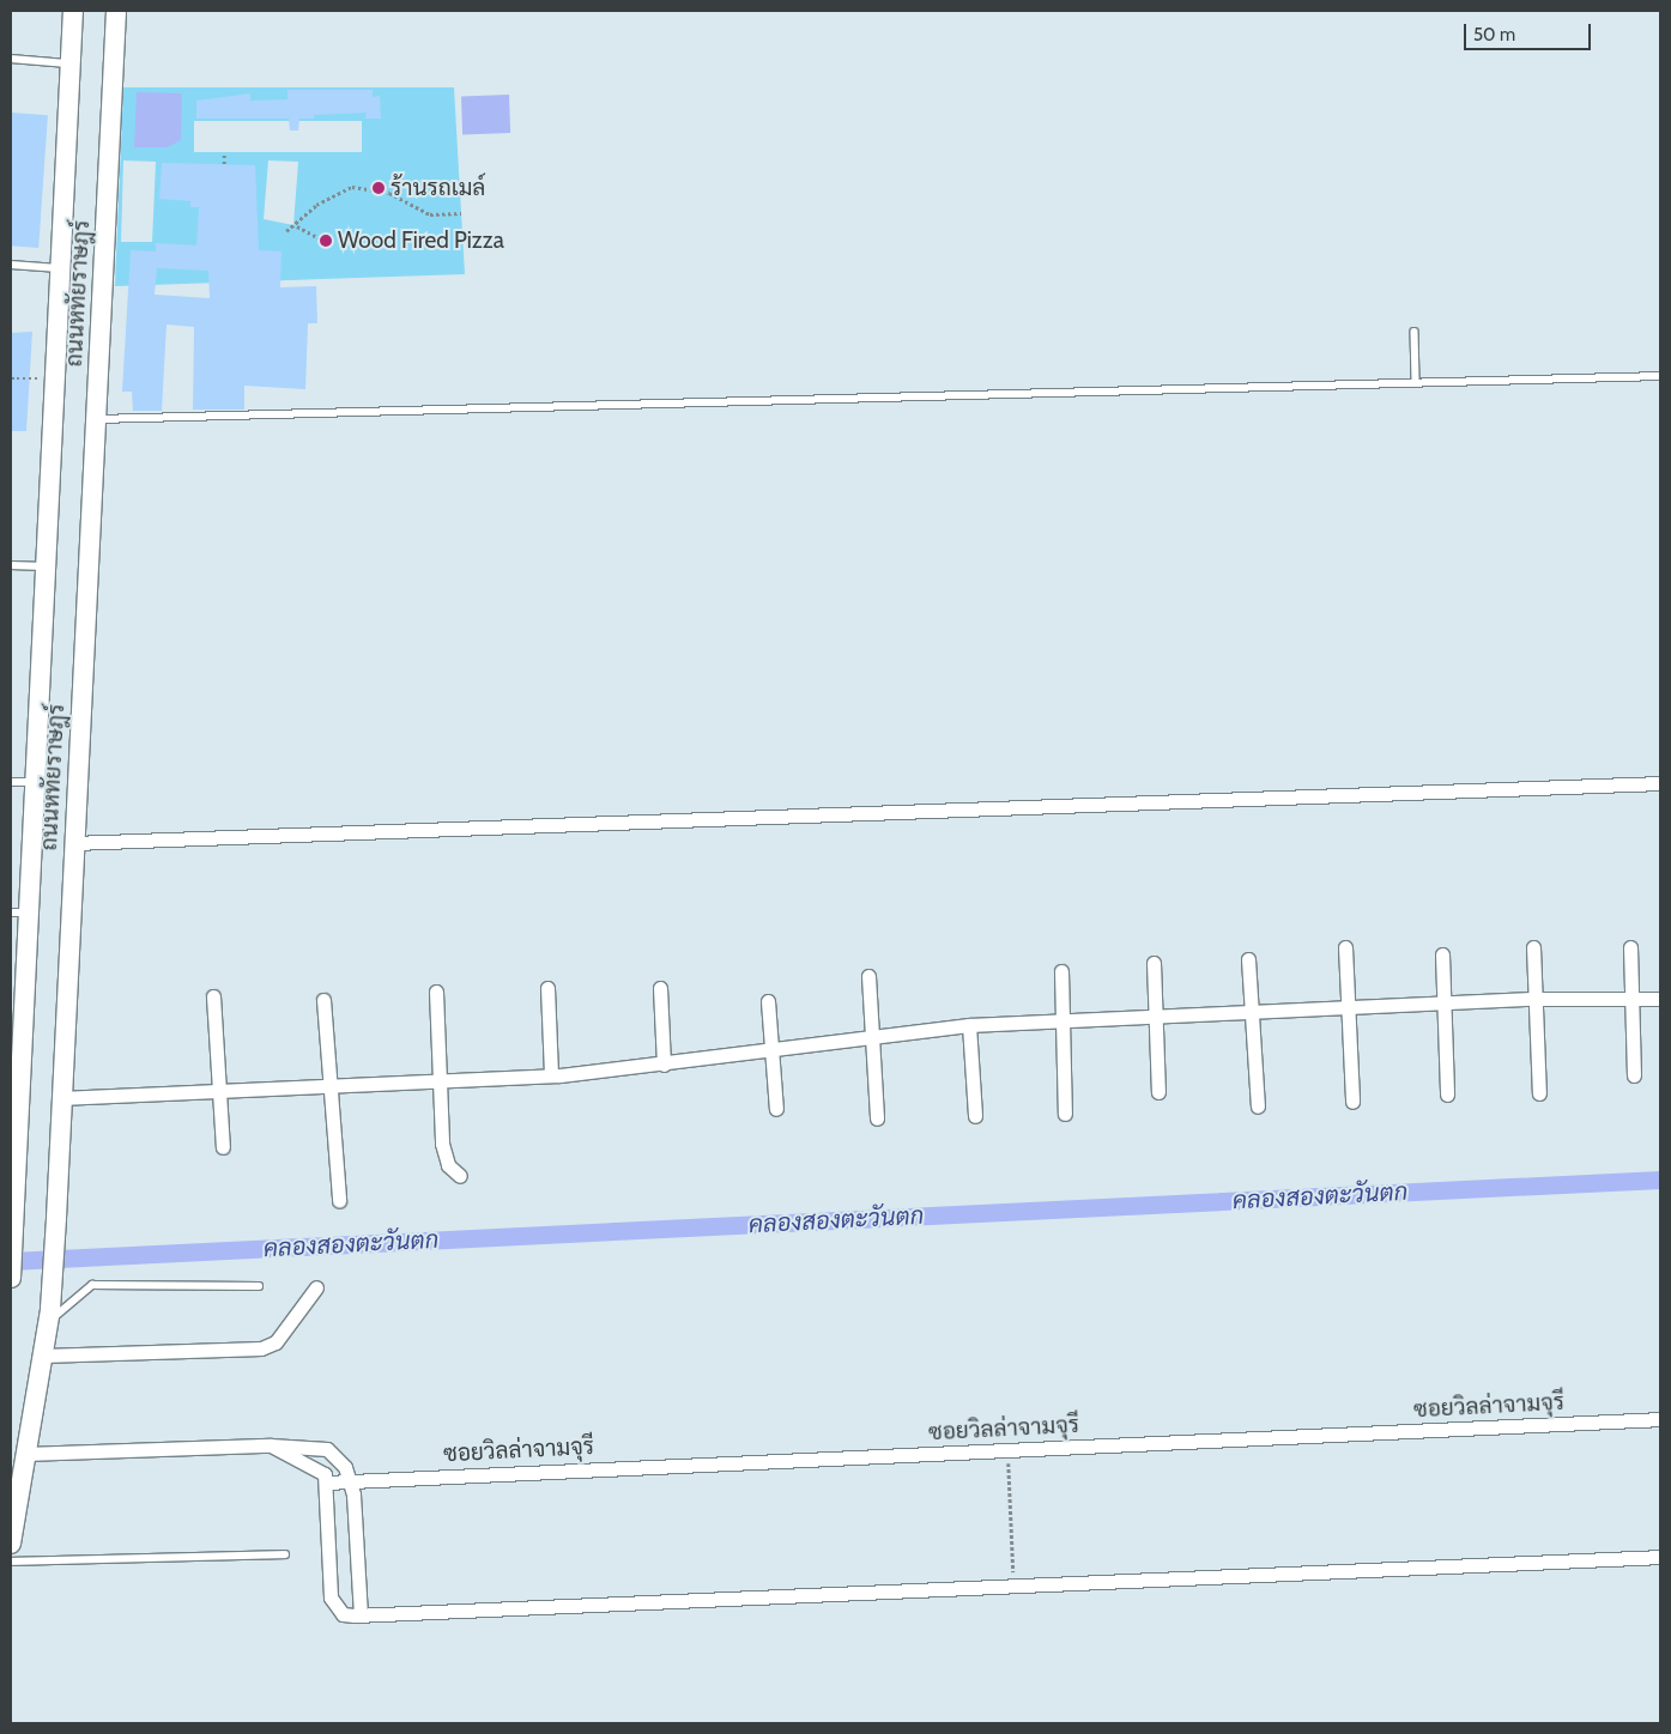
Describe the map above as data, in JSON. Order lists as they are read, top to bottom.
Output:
{
  "streets": {
    "main road": ["ถนนหทัยราษฎร์"],
    "street": ["ซอยวิลล่าจามจุรี"]
  },
  "water": ["คลองสองตะวันตก"],
  "places": ["ร้านรถเมล์", "Wood Fired Pizza"],
  "scale_bar": "50 m"
}
